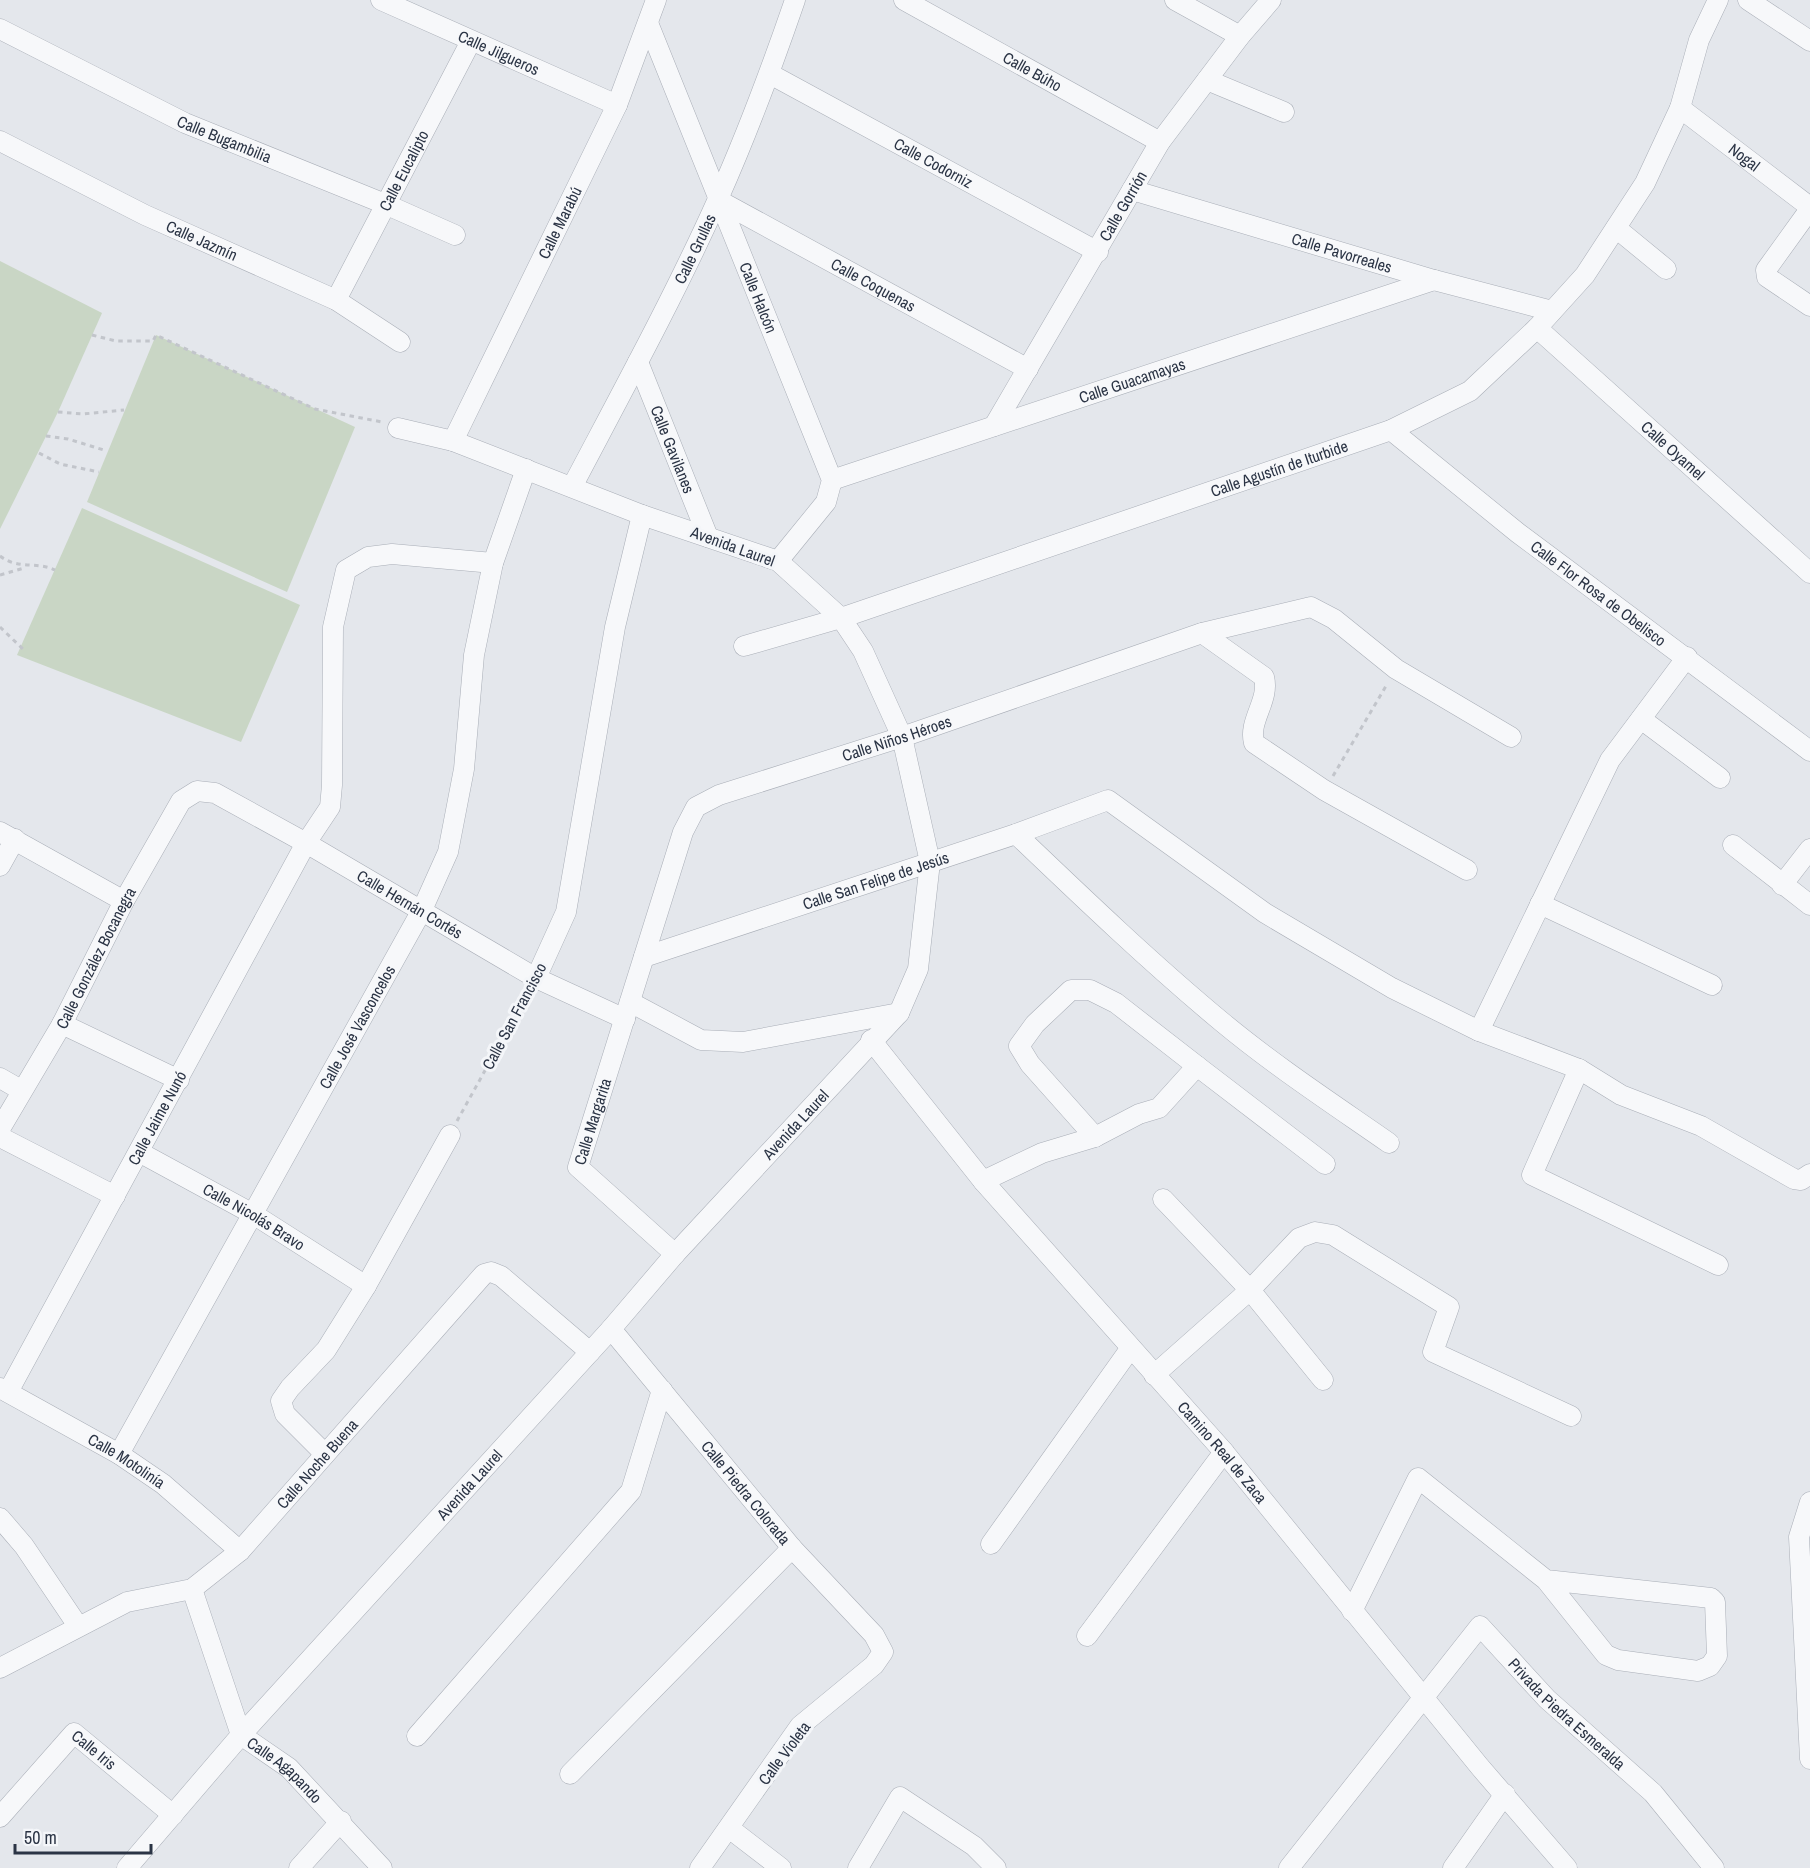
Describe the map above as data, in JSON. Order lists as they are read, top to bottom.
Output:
{
  "streets": {
    "street": [
      "Calle Jilgueros",
      "Calle Búho",
      "Calle Bugambilia",
      "Nogal",
      "Calle Codorniz",
      "Calle Eucalipto",
      "Calle Gorrión",
      "Calle Marabú",
      "Calle Jazmín",
      "Calle Grullas",
      "Calle Pavorreales",
      "Calle Coquenas",
      "Calle Halcón",
      "Calle Guacamayas",
      "Calle Gavilanes",
      "Calle Oyamel",
      "Calle Agustín de Iturbide",
      "Avenida Laurel",
      "Calle Flor Rosa de Obelisco",
      "Calle Niños Héroes",
      "Calle San Felipe de Jesús",
      "Calle Hernán Cortés",
      "Calle González Bocanegra",
      "Calle San Francisco",
      "Calle José Vasconcelos",
      "Calle Jaime Nunó",
      "Calle Margarita",
      "Calle Nicolás Bravo",
      "Camino Real de Zaca",
      "Calle Motolinía",
      "Calle Noche Buena",
      "Calle Piedra Colorada",
      "Privada Piedra Esmeralda",
      "Calle Violeta",
      "Calle Iris",
      "Calle Agapando"
    ]
  },
  "crossings": [
    ["Calle Jilgueros", "Calle Eucalipto"],
    ["Calle Jilgueros", "Calle Marabú"],
    ["Calle Búho", "Calle Gorrión"],
    ["Calle Bugambilia", "Calle Eucalipto"],
    ["Nogal", "Calle Agustín de Iturbide"],
    ["Calle Codorniz", "Calle Gorrión"],
    ["Calle Codorniz", "Calle Grullas"],
    ["Calle Eucalipto", "Calle Jazmín"],
    ["Calle Gorrión", "Calle Pavorreales"],
    ["Calle Gorrión", "Calle Coquenas"],
    ["Calle Gorrión", "Calle Guacamayas"],
    ["Calle Marabú", "Calle Halcón"],
    ["Calle Marabú", "Avenida Laurel"],
    ["Calle Grullas", "Calle Coquenas"],
    ["Calle Grullas", "Calle Halcón"],
    ["Calle Grullas", "Calle Gavilanes"],
    ["Calle Grullas", "Avenida Laurel"],
    ["Calle Pavorreales", "Calle Guacamayas"],
    ["Calle Pavorreales", "Calle Agustín de Iturbide"],
    ["Calle Coquenas", "Calle Halcón"],
    ["Calle Halcón", "Calle Guacamayas"],
    ["Calle Gavilanes", "Avenida Laurel"],
    ["Calle Oyamel", "Calle Agustín de Iturbide"],
    ["Calle Agustín de Iturbide", "Avenida Laurel"],
    ["Calle Agustín de Iturbide", "Calle Flor Rosa de Obelisco"],
    ["Avenida Laurel", "Calle Niños Héroes"],
    ["Avenida Laurel", "Calle San Felipe de Jesús"],
    ["Avenida Laurel", "Calle Hernán Cortés"],
    ["Avenida Laurel", "Calle San Francisco"],
    ["Avenida Laurel", "Calle José Vasconcelos"],
    ["Avenida Laurel", "Calle Margarita"],
    ["Avenida Laurel", "Camino Real de Zaca"],
    ["Avenida Laurel", "Calle Noche Buena"],
    ["Avenida Laurel", "Calle Piedra Colorada"],
    ["Avenida Laurel", "Calle Iris"],
    ["Avenida Laurel", "Calle Agapando"],
    ["Calle Niños Héroes", "Calle San Felipe de Jesús"],
    ["Calle Niños Héroes", "Calle Hernán Cortés"],
    ["Calle Niños Héroes", "Calle Margarita"],
    ["Calle Hernán Cortés", "Calle González Bocanegra"],
    ["Calle Hernán Cortés", "Calle San Francisco"],
    ["Calle Hernán Cortés", "Calle José Vasconcelos"],
    ["Calle Hernán Cortés", "Calle Jaime Nunó"],
    ["Calle Hernán Cortés", "Calle Margarita"],
    ["Calle José Vasconcelos", "Calle Nicolás Bravo"],
    ["Calle José Vasconcelos", "Calle Motolinía"],
    ["Calle Jaime Nunó", "Calle Nicolás Bravo"],
    ["Calle Jaime Nunó", "Calle Motolinía"],
    ["Camino Real de Zaca", "Privada Piedra Esmeralda"],
    ["Calle Motolinía", "Calle Noche Buena"],
    ["Calle Noche Buena", "Calle Agapando"],
    ["Calle Piedra Colorada", "Calle Violeta"]
  ],
  "scale_bar": "50 m"
}
